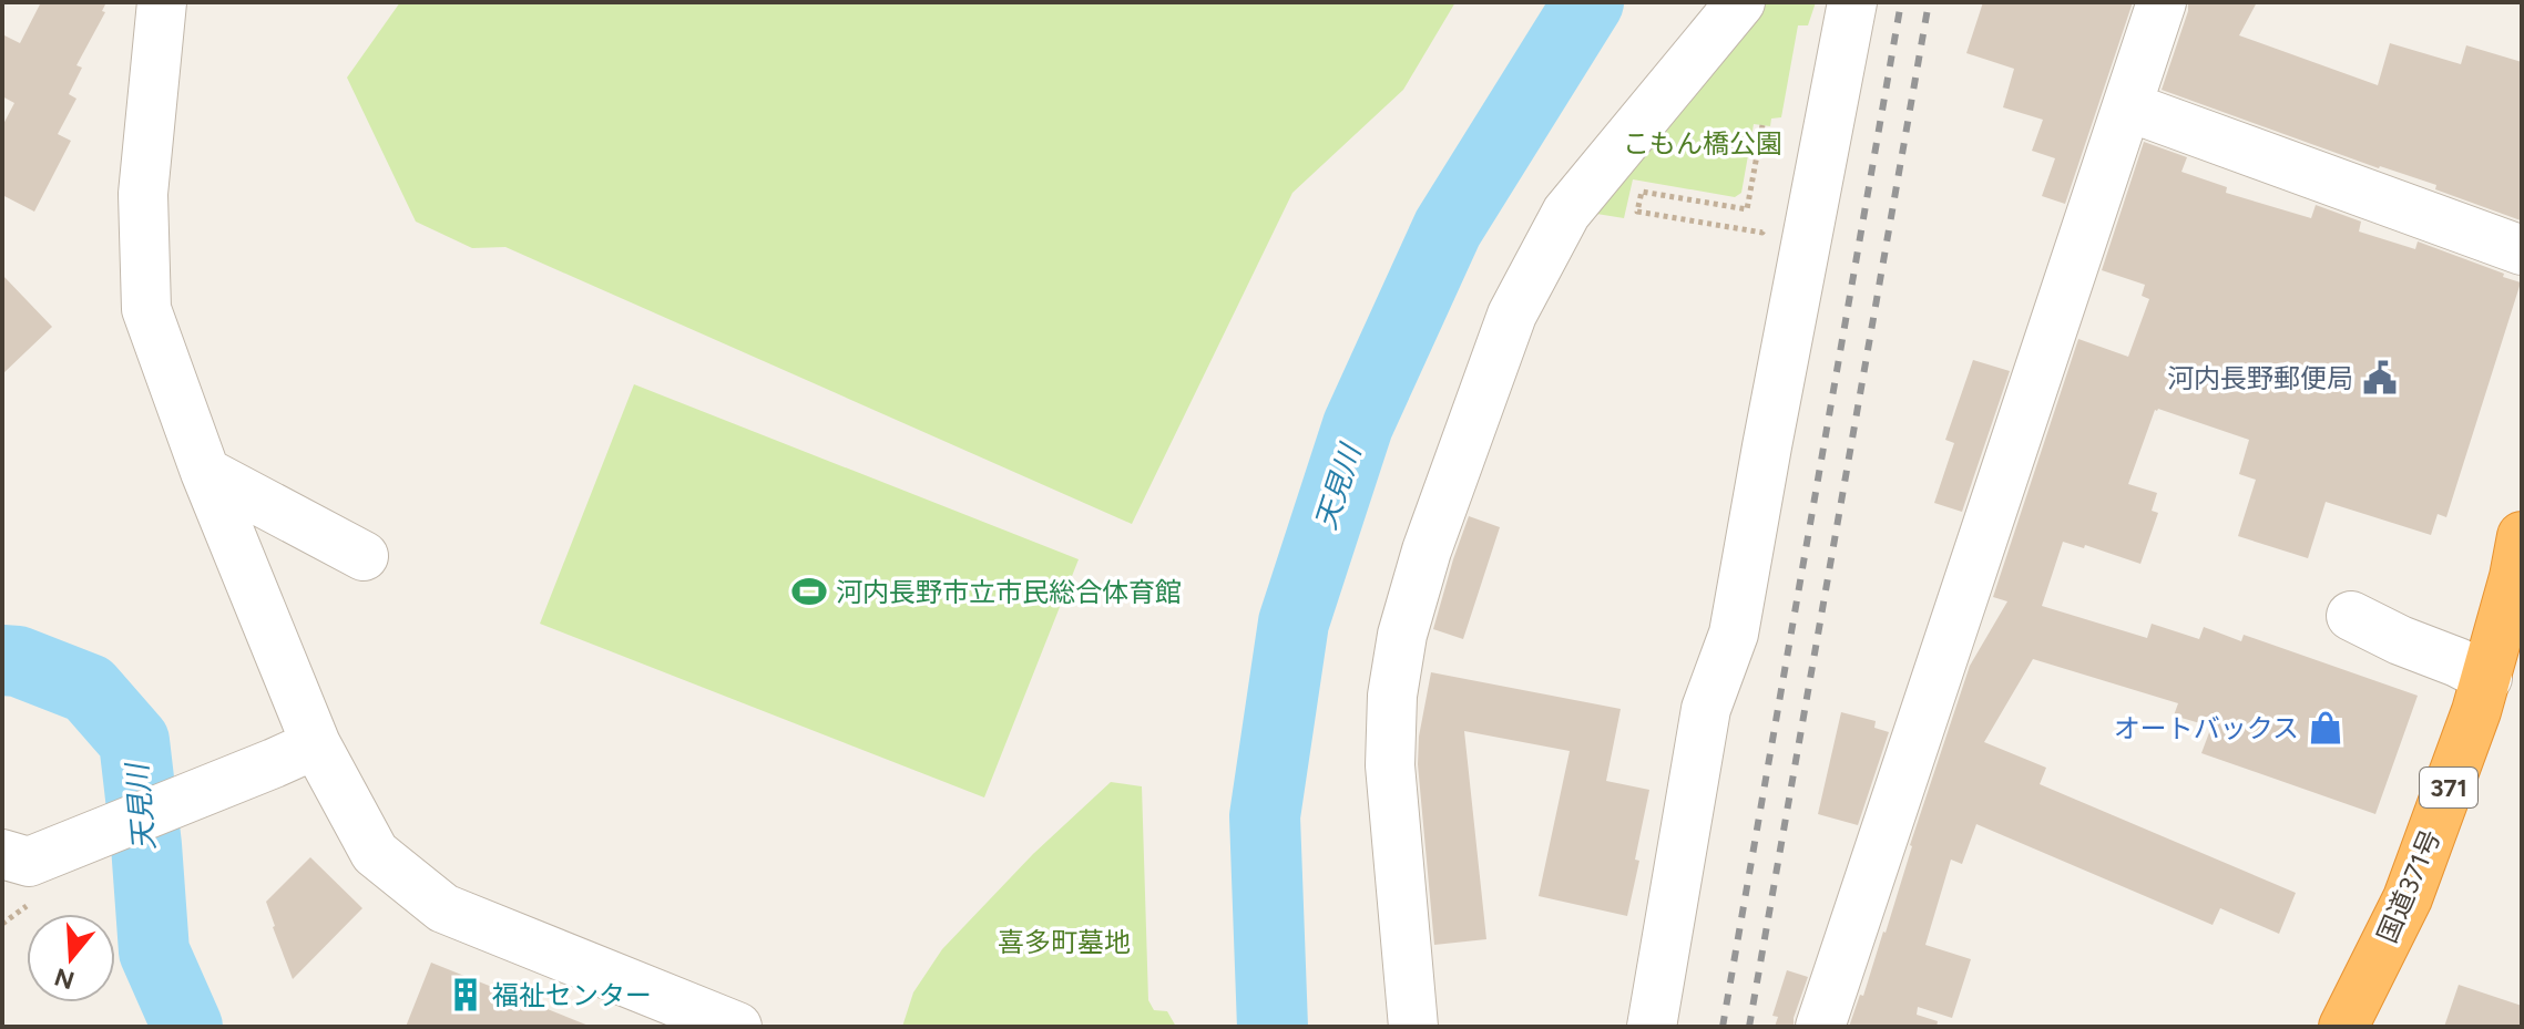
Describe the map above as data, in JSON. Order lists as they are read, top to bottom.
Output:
{
  "streets": {
    "highway": ["371", "国道371号"]
  },
  "water": ["天見川"],
  "parks": ["こもん橋公園", "喜多町墓地"],
  "places": {
    "public building": ["河内長野郵便局"],
    "sports": ["河内長野市立市民総合体育館"],
    "shop": ["オートバックス"],
    "building": ["福祉センター"]
  },
  "north": "bottom"
}
